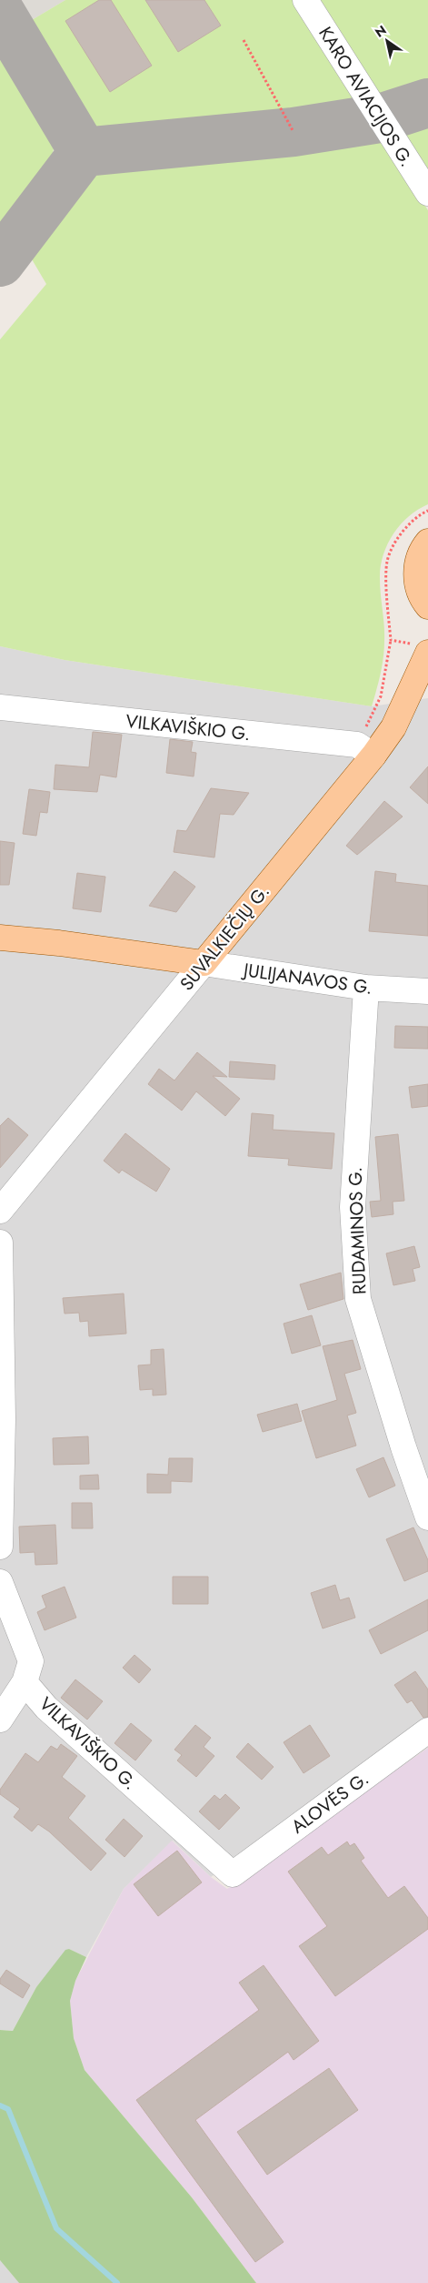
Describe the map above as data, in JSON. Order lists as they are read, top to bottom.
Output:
{
  "streets": {
    "main road": ["SUVALKIEČIŲ G.", "JULIJANAVOS G."],
    "street": [
      "KARO AVIACIJOS G.",
      "VILKAVIŠKIO G.",
      "RUDAMINOS G.",
      "ALOVĖS G."
    ]
  },
  "crossings": [
    ["VILKAVIŠKIO G.", "SUVALKIEČIŲ G."],
    ["VILKAVIŠKIO G.", "ALOVĖS G."],
    ["SUVALKIEČIŲ G.", "JULIJANAVOS G."],
    ["JULIJANAVOS G.", "RUDAMINOS G."]
  ],
  "north": "top left"
}
